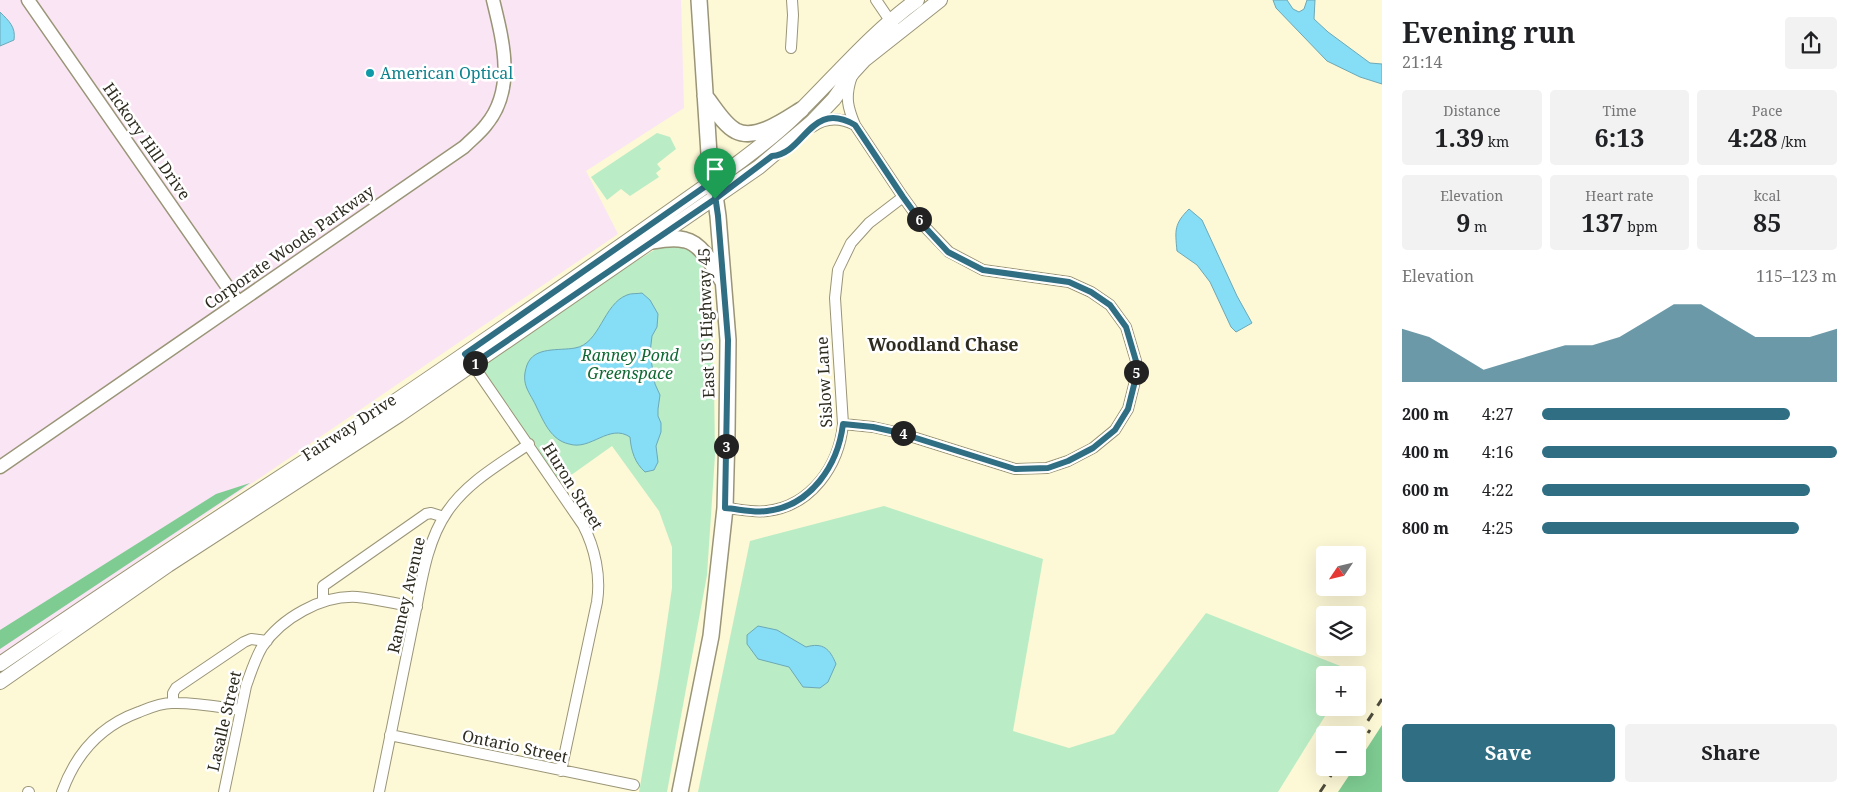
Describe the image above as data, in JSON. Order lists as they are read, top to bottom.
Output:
{
  "streets": {
    "main road": ["East US Highway 45", "Fairway Drive"],
    "street": [
      "Hickory Hill Drive",
      "Corporate Woods Parkway",
      "Sislow Lane",
      "Huron Street",
      "Ranney Avenue",
      "Lasalle Street",
      "Ontario Street"
    ]
  },
  "crossings": [
    ["Hickory Hill Drive", "Corporate Woods Parkway"],
    ["East US Highway 45", "Sislow Lane"],
    ["East US Highway 45", "Fairway Drive"],
    ["Fairway Drive", "Huron Street"],
    ["Huron Street", "Ranney Avenue"],
    ["Huron Street", "Ontario Street"],
    ["Ranney Avenue", "Lasalle Street"],
    ["Ranney Avenue", "Ontario Street"]
  ],
  "districts": ["Woodland Chase"],
  "parks": ["Ranney Pond Greenspace"],
  "places": ["American Optical"],
  "north": "bottom left",
  "page": {
    "heading": ["Evening run", "21:14"],
    "stats": [
      ["Distance", "1.39 km"],
      ["Time", "6:13"],
      ["Pace", "4:28 /km"],
      ["Elevation", "9 m"],
      ["Heart rate", "137 bpm"],
      ["kcal", "85"]
    ],
    "pins": [
      "6",
      "1",
      "5",
      "4",
      "3"
    ],
    "chart": ["Elevation", "115–123 m"],
    "list": [
      {
        "name": "200 m",
        "note": "4:27"
      },
      {
        "name": "400 m",
        "note": "4:16"
      },
      {
        "name": "600 m",
        "note": "4:22"
      },
      {
        "name": "800 m",
        "note": "4:25"
      }
    ],
    "map_buttons": ["+", "−"],
    "buttons": ["Save", "Share"]
  }
}
